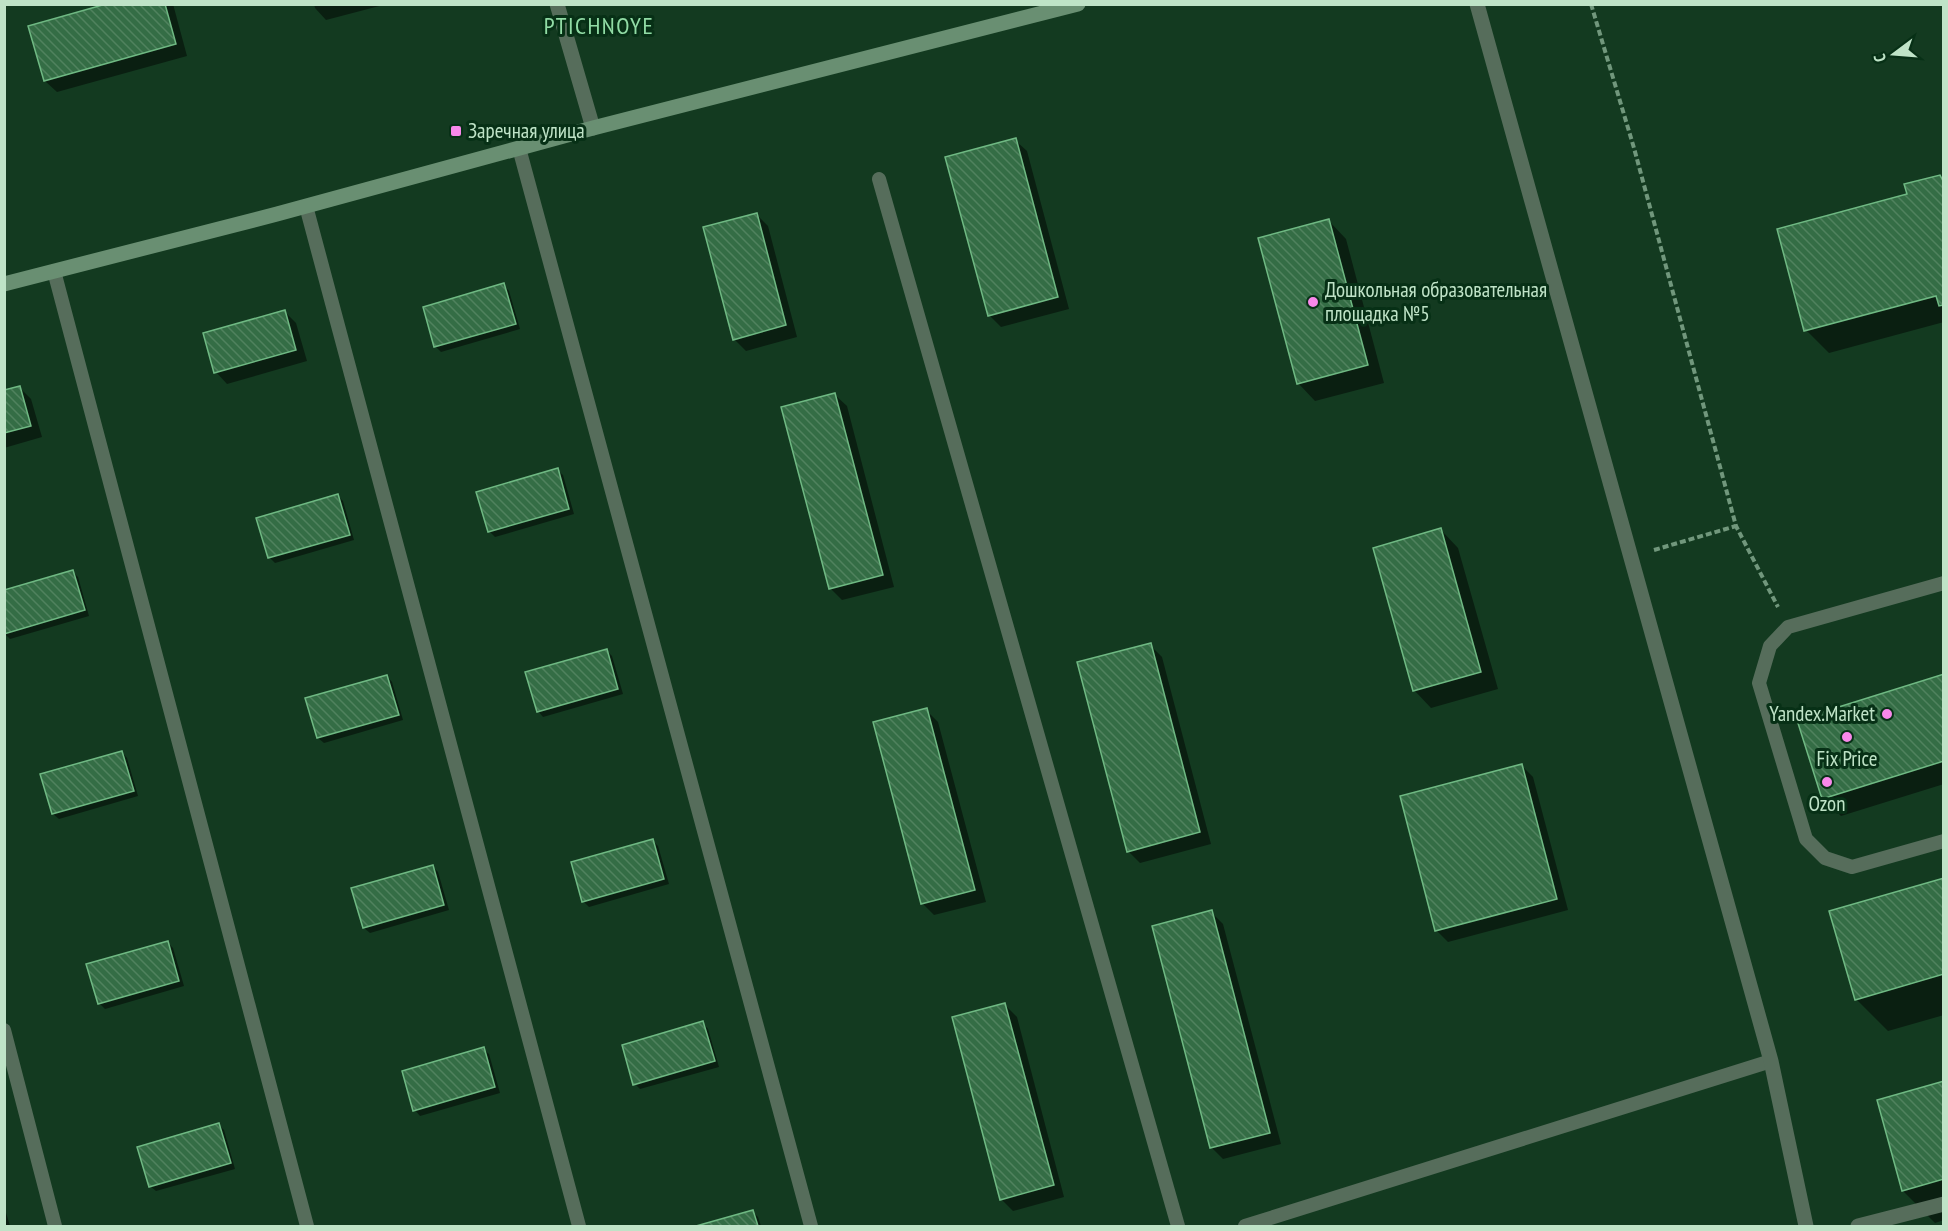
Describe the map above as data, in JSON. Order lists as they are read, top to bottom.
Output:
{
  "districts": ["PTICHNOYE"],
  "places": {
    "transit": ["Заречная улица"],
    "other": [
      "Дошкольная образовательная площадка №5",
      "Yandex.Market",
      "Fix Price",
      "Ozon"
    ]
  },
  "north": "left"
}
